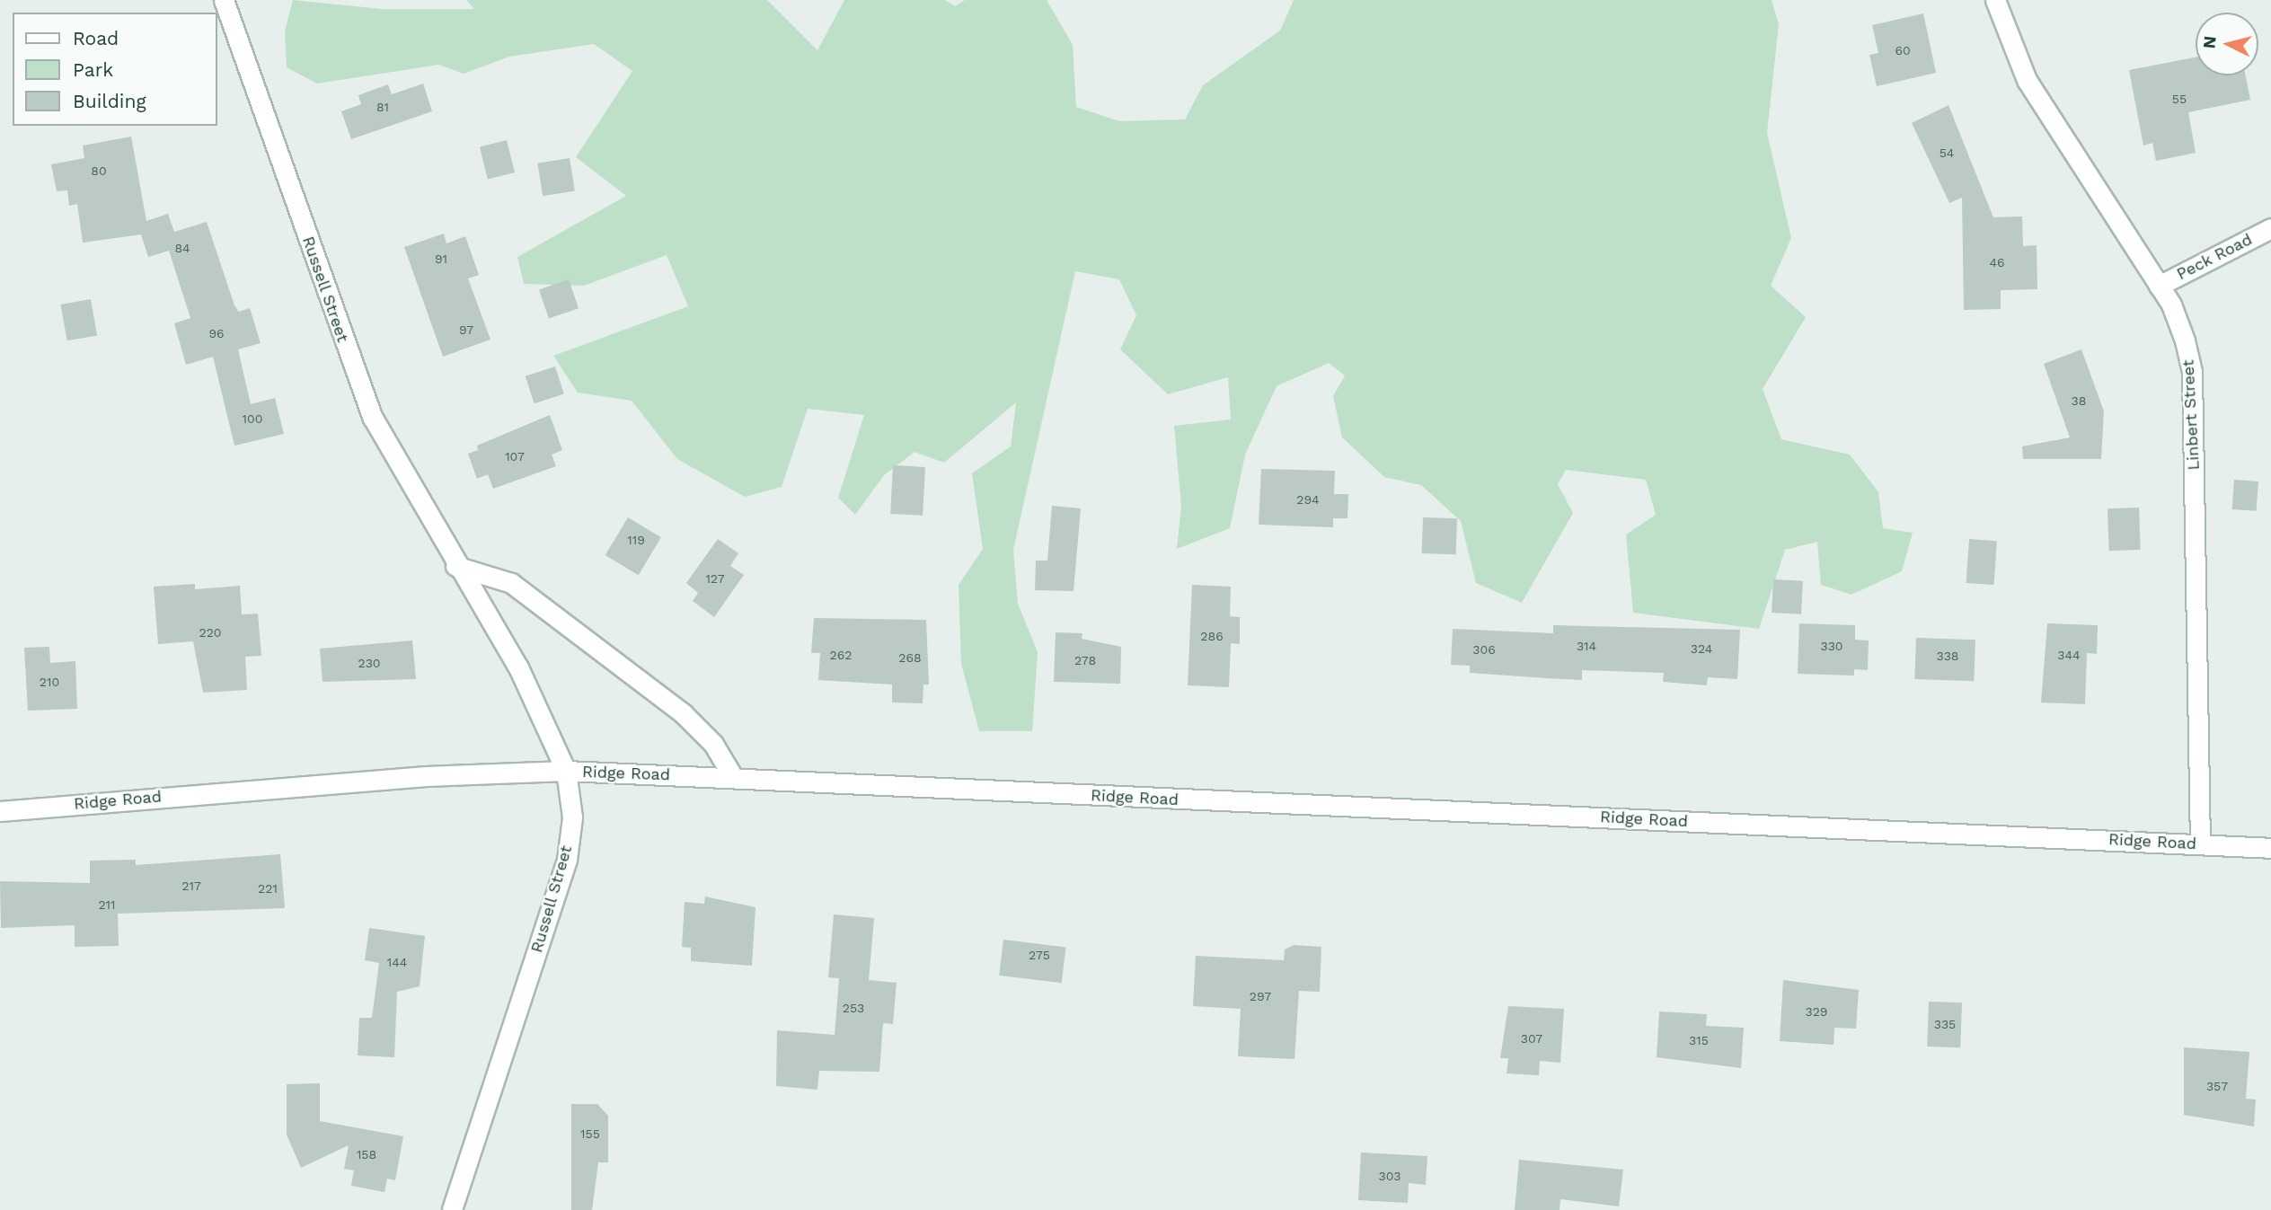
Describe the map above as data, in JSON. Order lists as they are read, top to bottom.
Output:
{
  "streets": {
    "main road": [
      "Peck Road",
      "Russell Street",
      "Linbert Street",
      "Ridge Road"
    ]
  },
  "crossings": [
    ["Peck Road", "Linbert Street"],
    ["Russell Street", "Ridge Road"],
    ["Linbert Street", "Ridge Road"]
  ],
  "house_numbers": [
    "60",
    "55",
    "81",
    "54",
    "80",
    "84",
    "91",
    "46",
    "97",
    "96",
    "38",
    "100",
    "107",
    "294",
    "119",
    "127",
    "220",
    "286",
    "314",
    "330",
    "324",
    "306",
    "262",
    "344",
    "338",
    "268",
    "278",
    "230",
    "210",
    "217",
    "221",
    "211",
    "275",
    "144",
    "297",
    "253",
    "329",
    "335",
    "307",
    "315",
    "357",
    "155",
    "158",
    "303"
  ],
  "legend": ["Road", "Park", "Building"],
  "north": "left"
}
